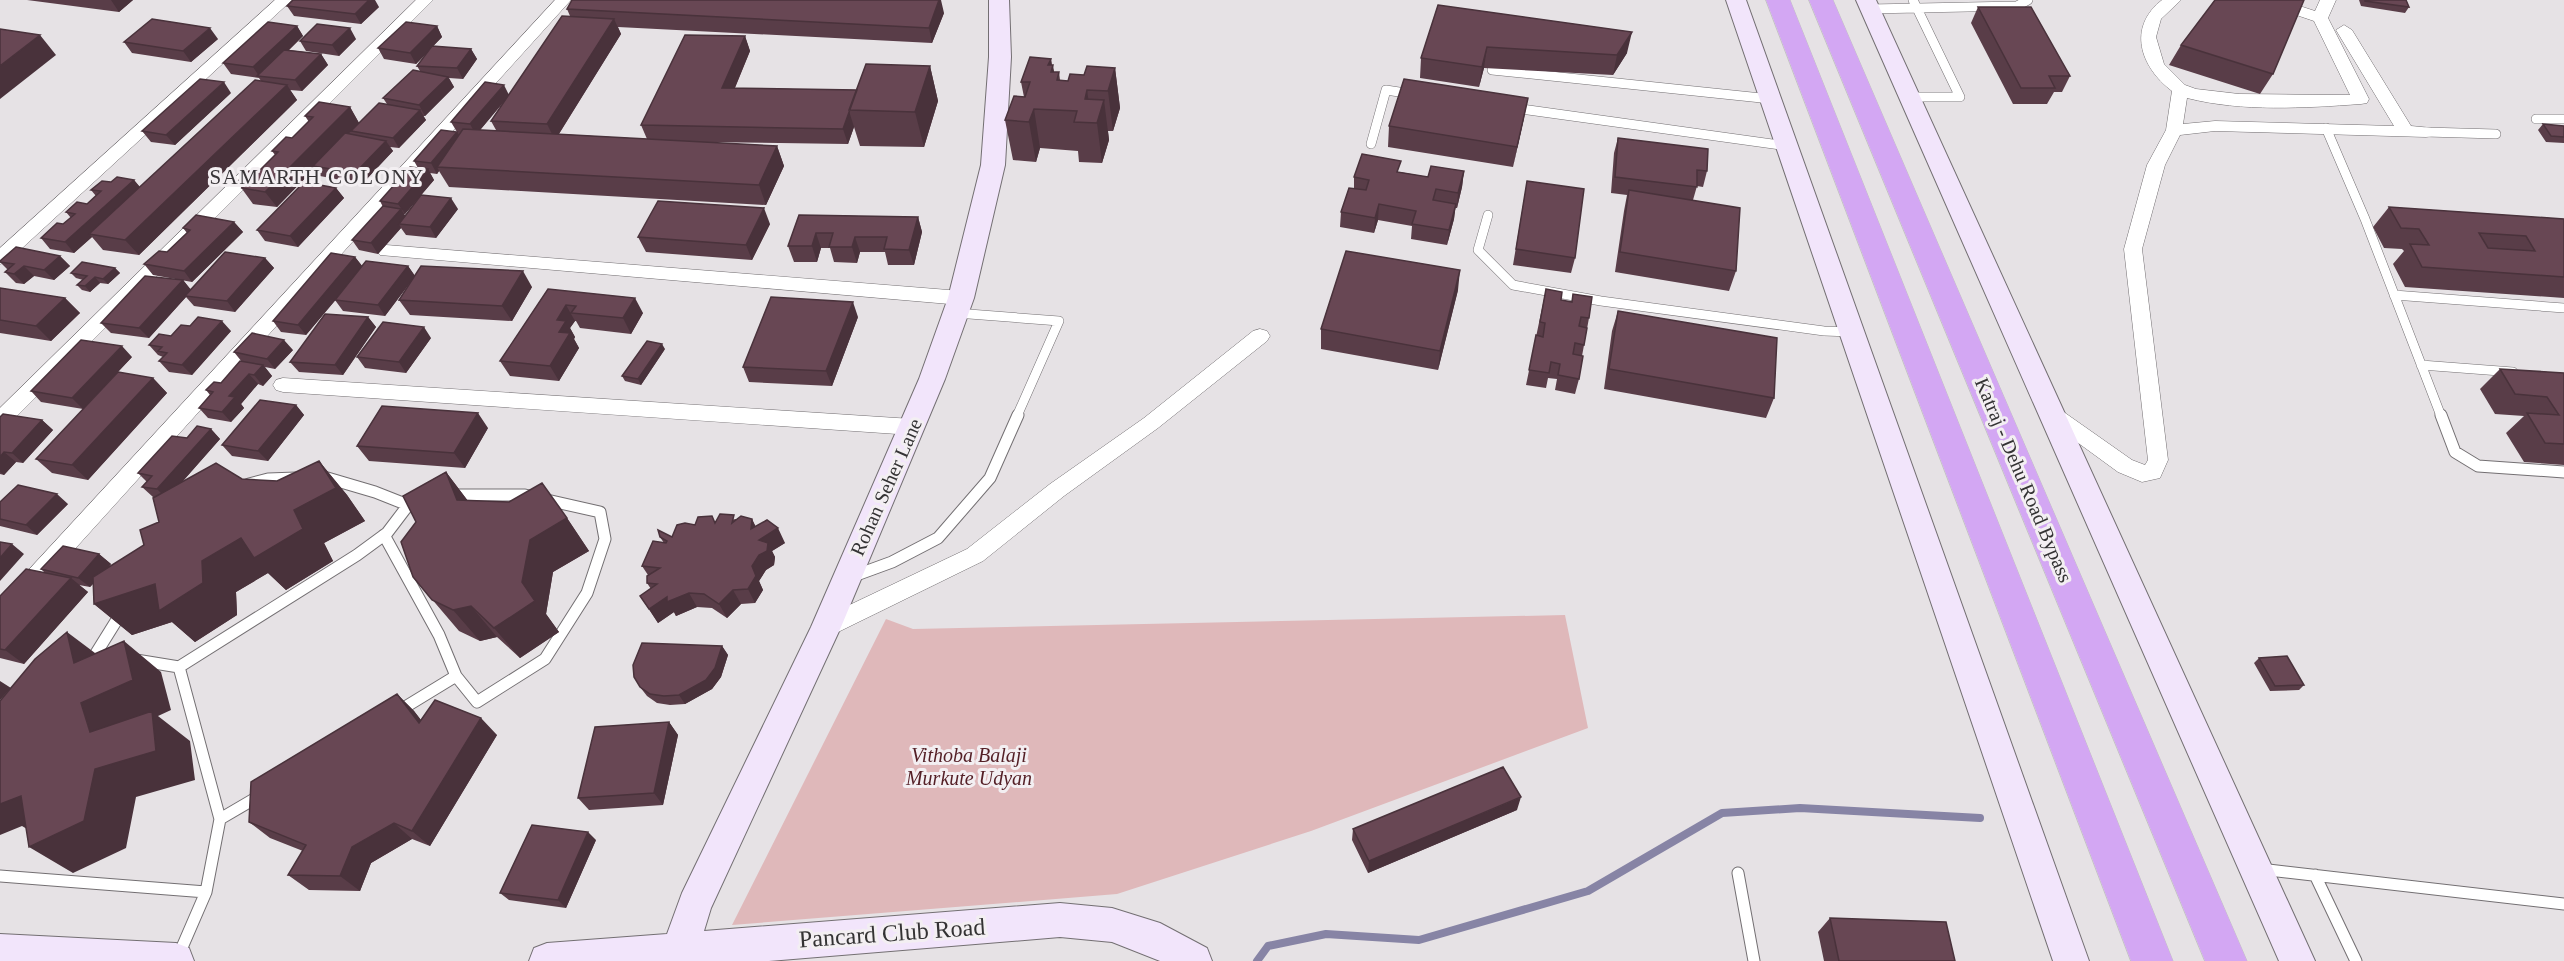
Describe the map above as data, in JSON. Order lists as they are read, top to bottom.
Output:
{
  "streets": {
    "highway": ["Katraj - Dehu Road Bypass"],
    "street": ["Rohan Seher Lane", "Pancard Club Road"]
  },
  "crossings": [
    ["Rohan Seher Lane", "Pancard Club Road"]
  ],
  "districts": ["SAMARTH COLONY"],
  "parks": ["Vithoba Balaji Murkute Udyan"]
}
